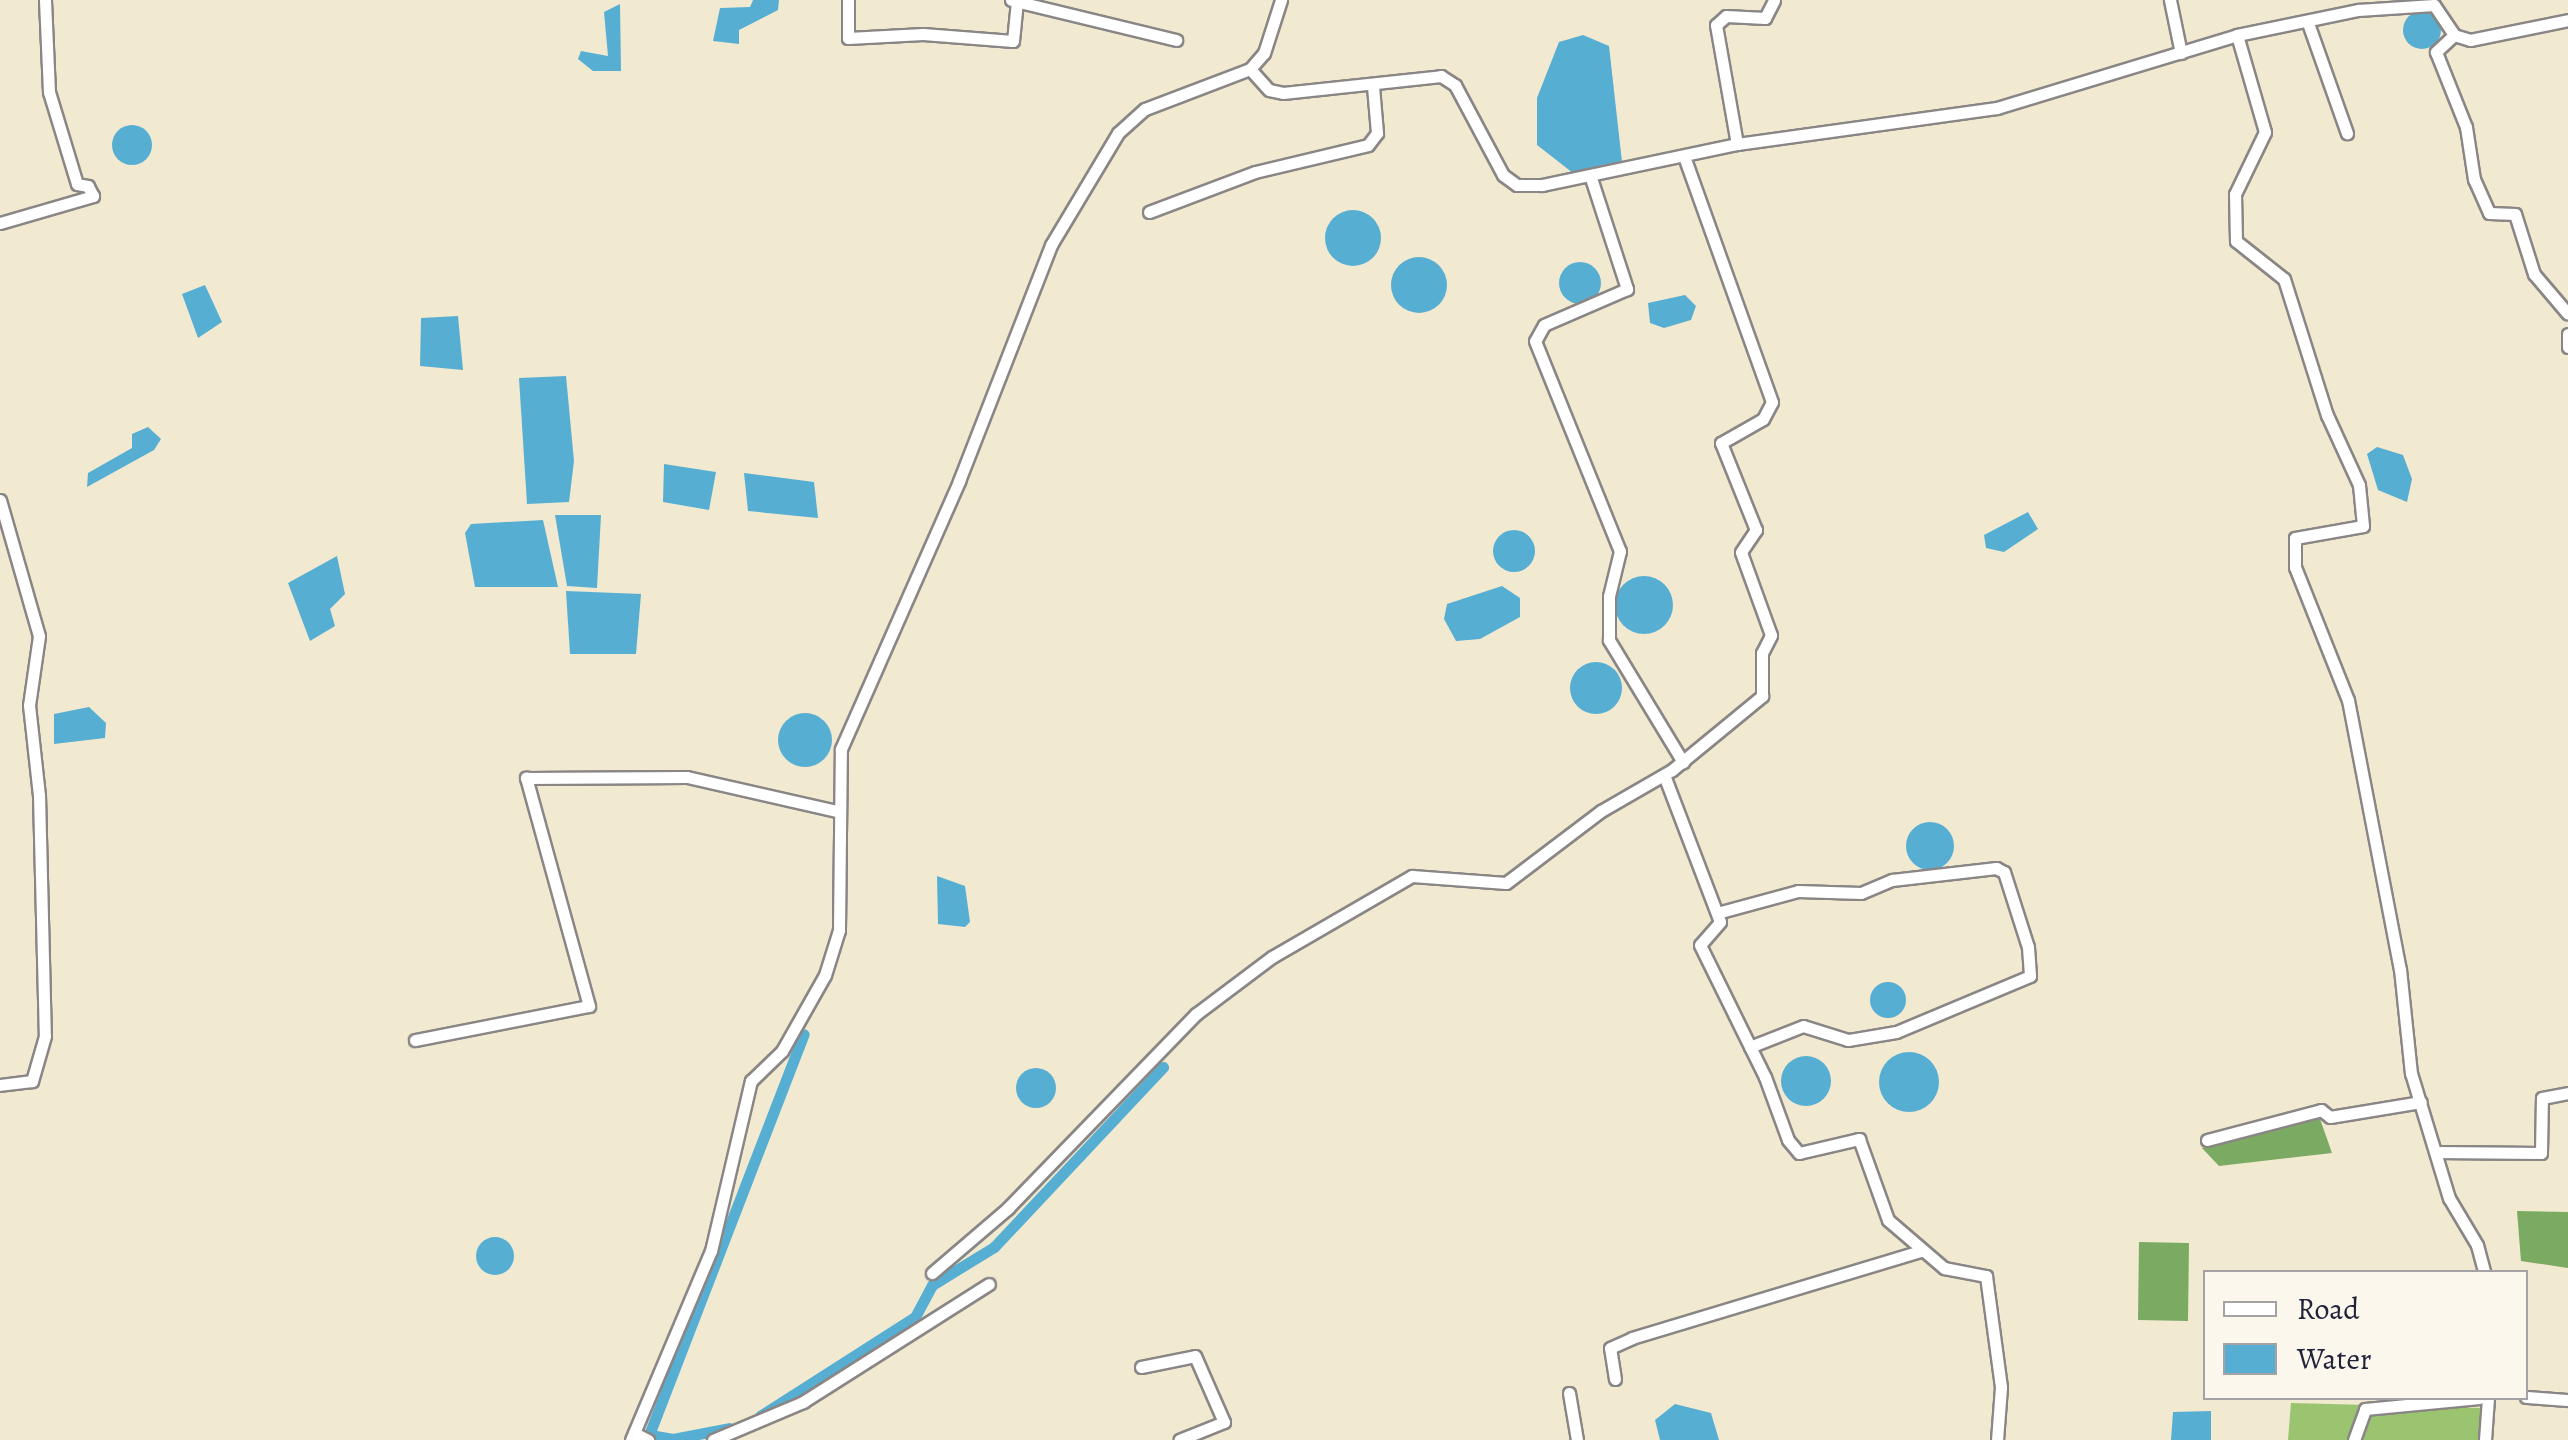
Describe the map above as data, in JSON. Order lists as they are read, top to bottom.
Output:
{
  "legend": ["Road", "Water"]
}
